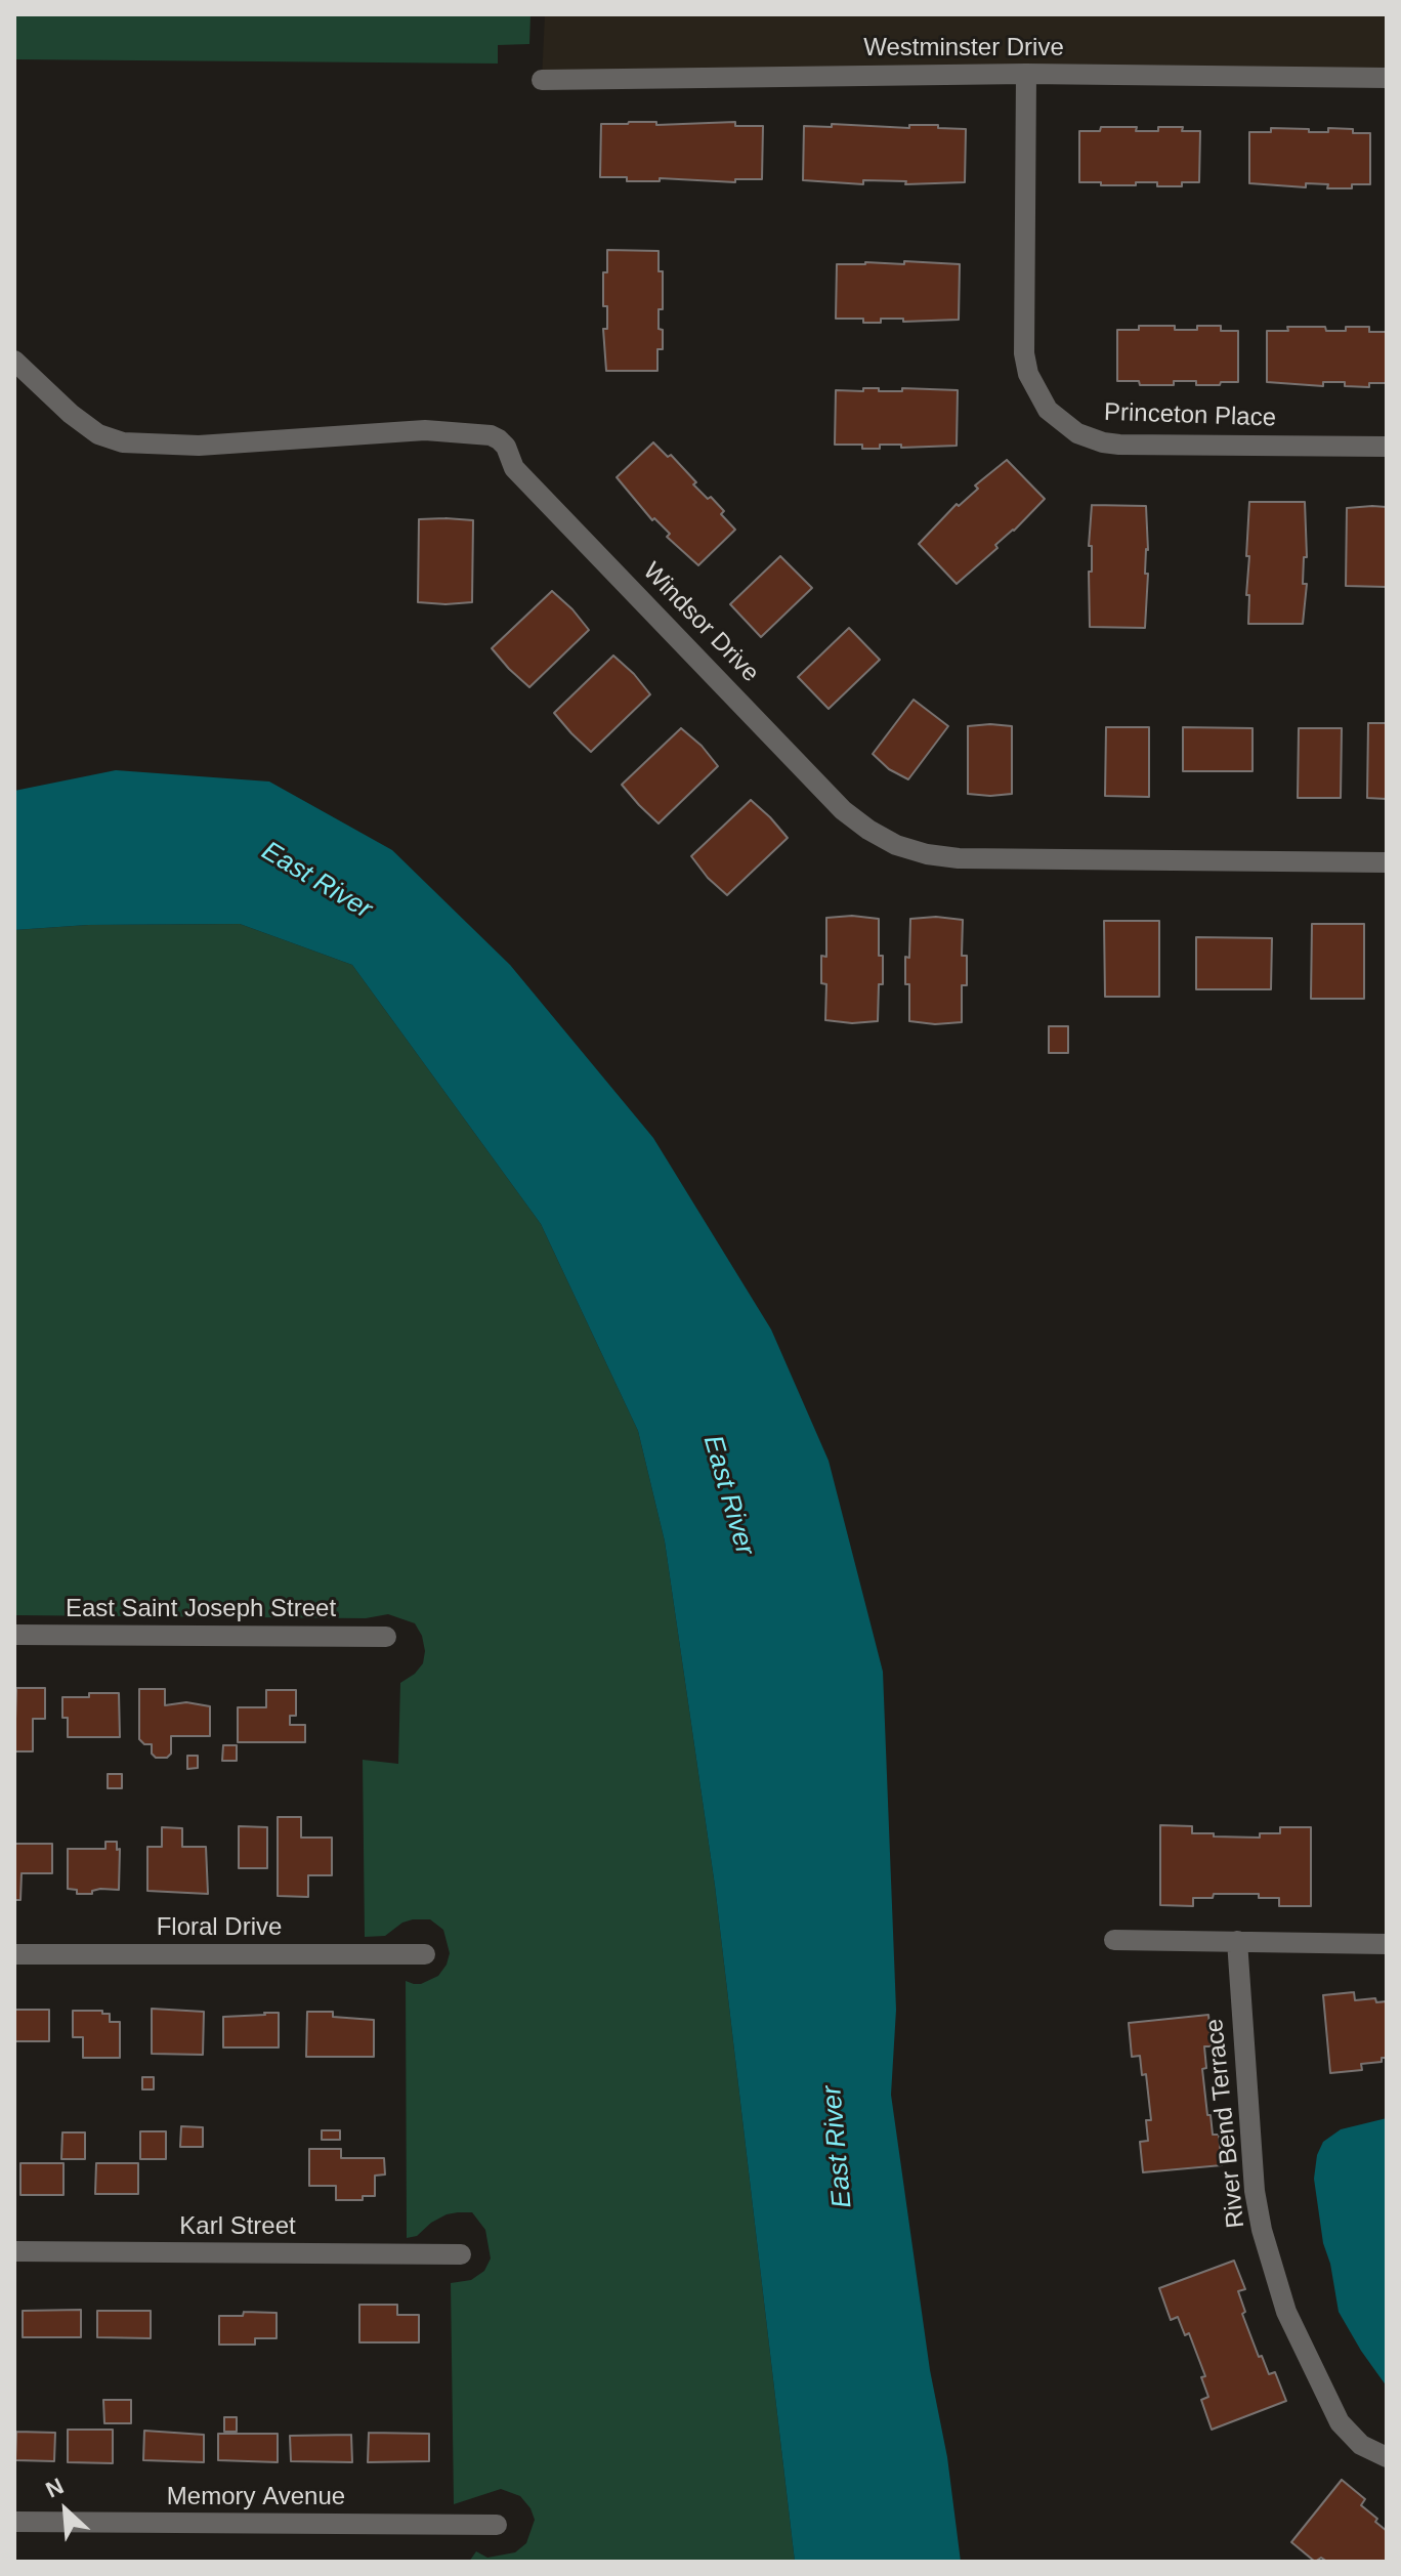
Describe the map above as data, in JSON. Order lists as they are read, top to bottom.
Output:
{
  "streets": {
    "street": [
      "Westminster Drive",
      "Princeton Place",
      "Windsor Drive",
      "East Saint Joseph Street",
      "Floral Drive",
      "River Bend Terrace",
      "Karl Street",
      "Memory Avenue"
    ]
  },
  "crossings": [
    ["Westminster Drive", "Princeton Place"]
  ],
  "water": ["East River"],
  "north": "top left"
}
